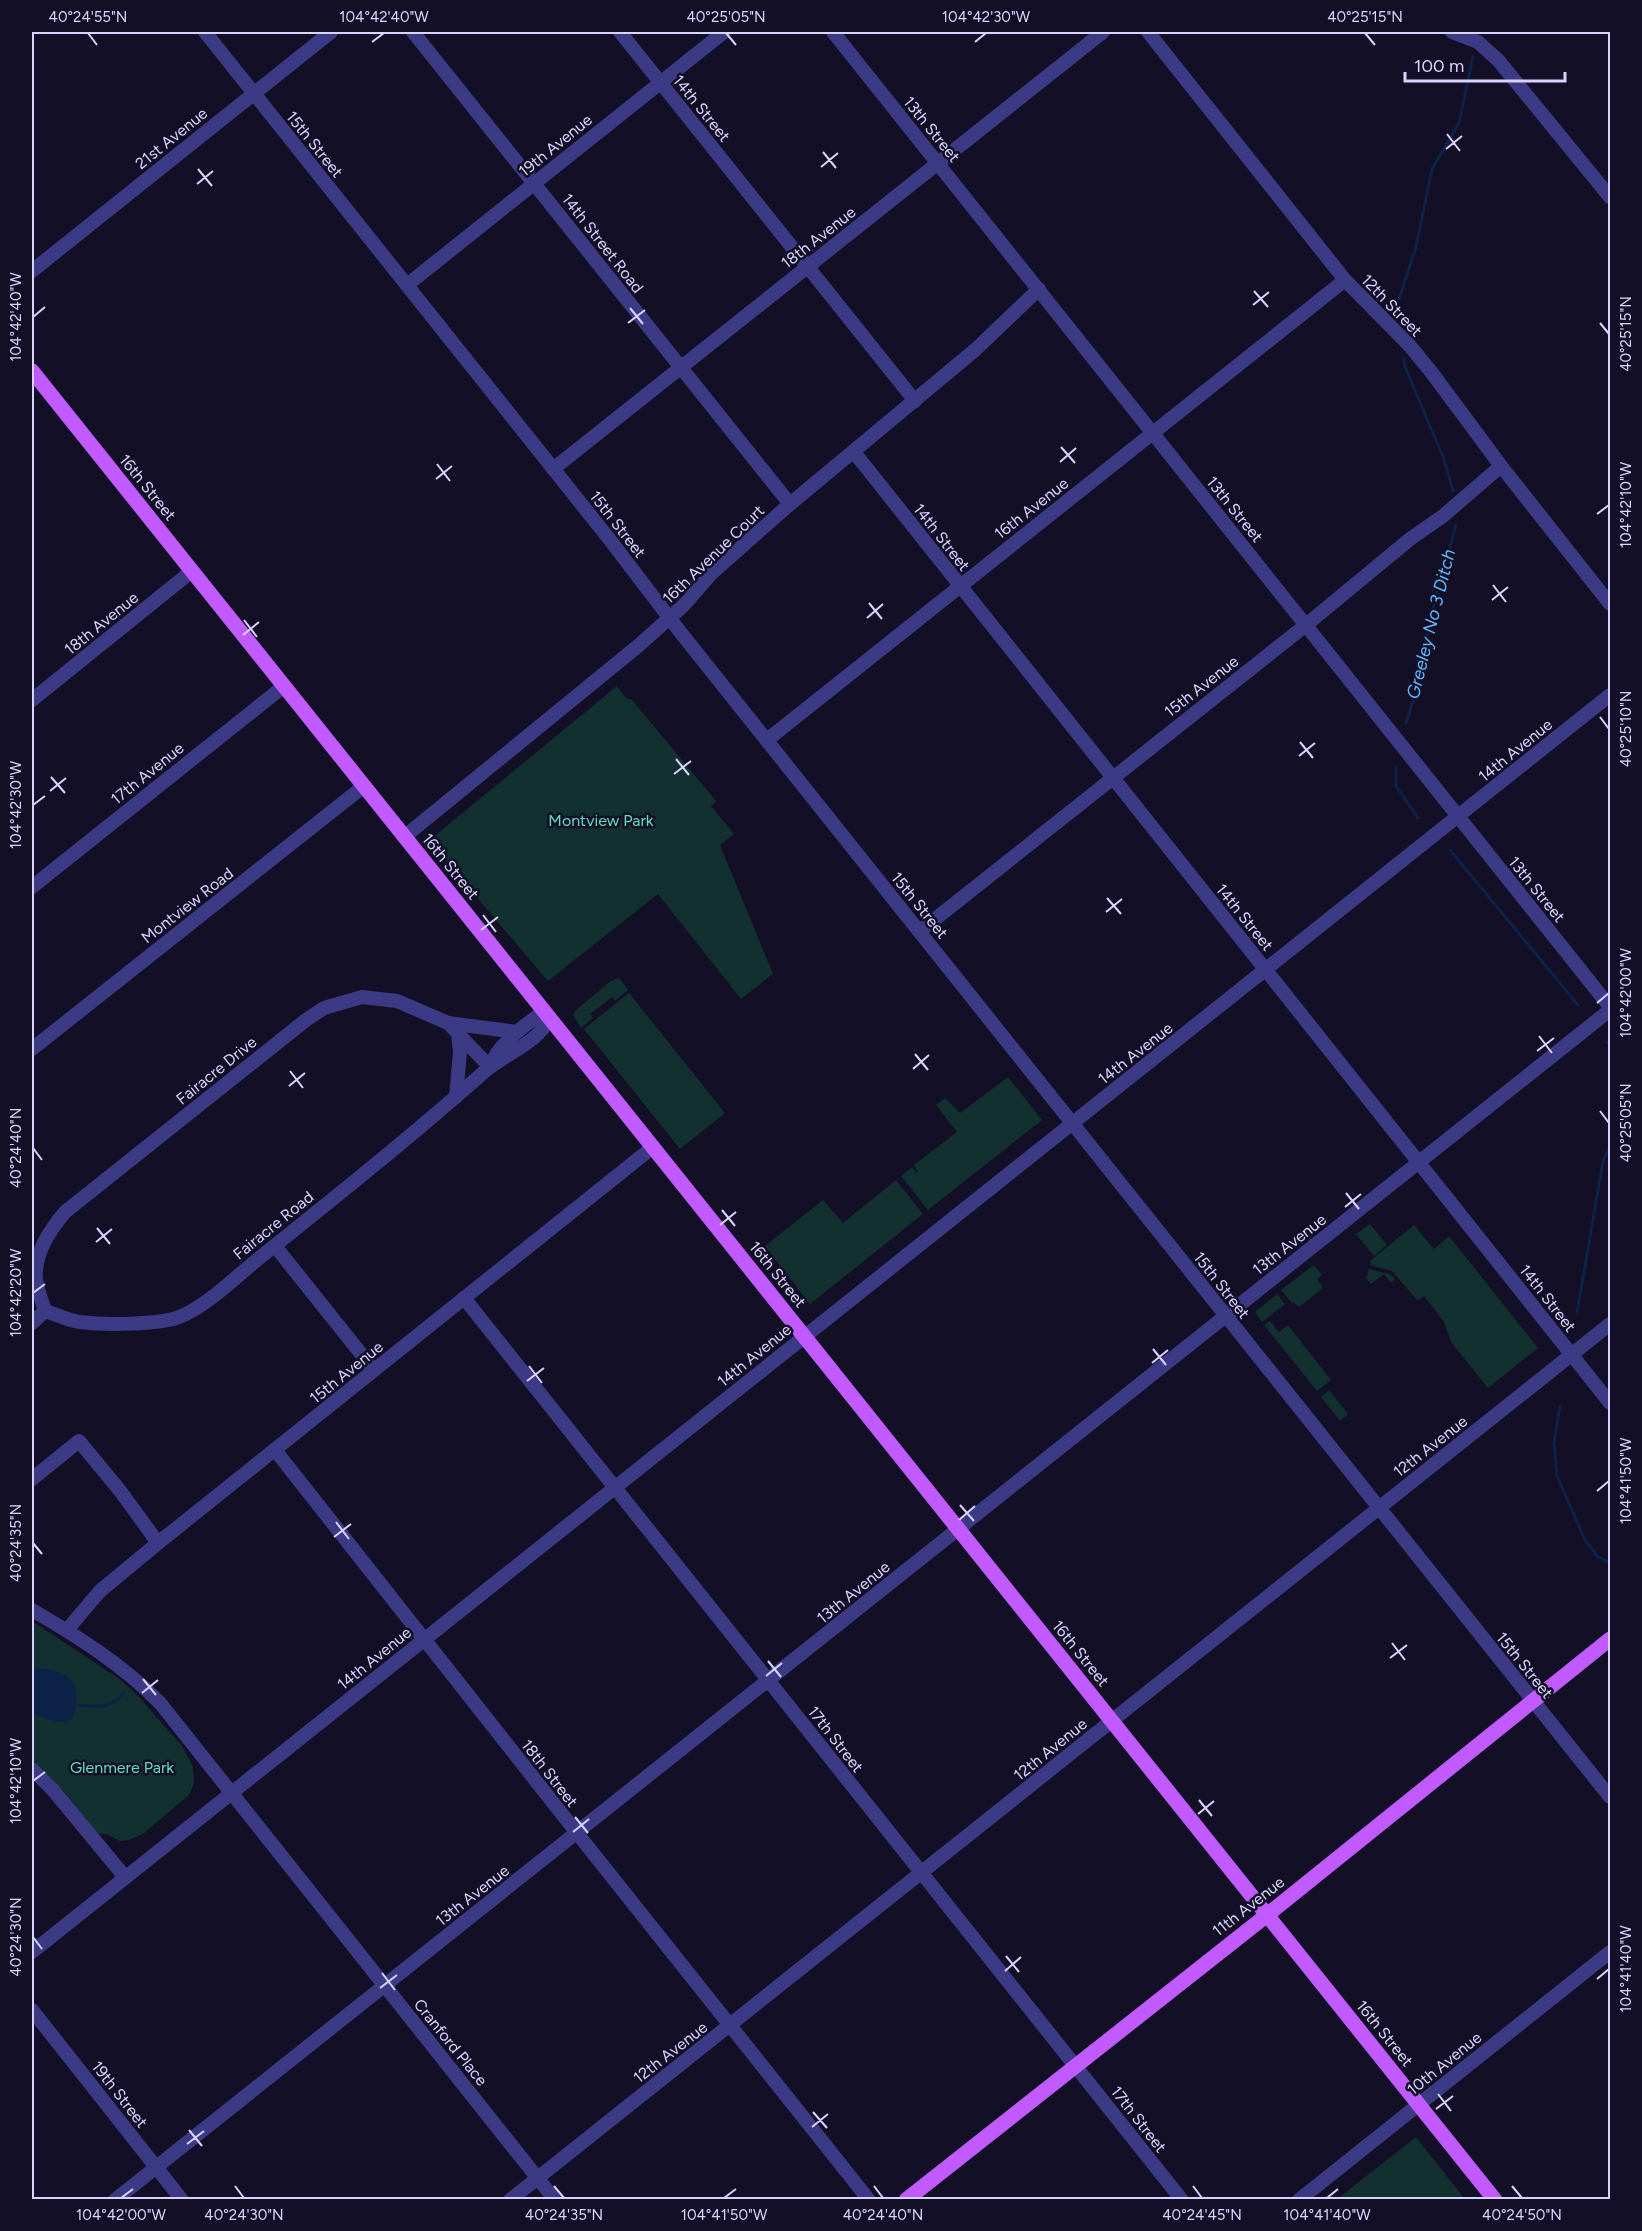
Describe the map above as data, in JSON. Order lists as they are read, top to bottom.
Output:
{
  "streets": {
    "main road": ["16th Street", "11th Avenue"],
    "street": [
      "14th Street",
      "13th Street",
      "21st Avenue",
      "15th Street",
      "19th Avenue",
      "18th Avenue",
      "14th Street Road",
      "12th Street",
      "16th Avenue",
      "16th Avenue Court",
      "15th Avenue",
      "14th Avenue",
      "17th Avenue",
      "Montview Road",
      "Fairacre Drive",
      "Fairacre Road",
      "13th Avenue",
      "12th Avenue",
      "17th Street",
      "18th Street",
      "Cranford Place",
      "10th Avenue",
      "19th Street"
    ]
  },
  "crossings": [
    ["14th Street", "19th Avenue"],
    ["14th Street", "18th Avenue"],
    ["14th Street", "16th Avenue"],
    ["14th Street", "16th Avenue Court"],
    ["14th Street", "15th Avenue"],
    ["14th Street", "14th Avenue"],
    ["14th Street", "13th Avenue"],
    ["14th Street", "12th Avenue"],
    ["13th Street", "18th Avenue"],
    ["13th Street", "16th Avenue"],
    ["13th Street", "16th Avenue Court"],
    ["13th Street", "15th Avenue"],
    ["13th Street", "14th Avenue"],
    ["13th Street", "13th Avenue"],
    ["21st Avenue", "15th Street"],
    ["15th Street", "19th Avenue"],
    ["15th Street", "18th Avenue"],
    ["15th Street", "16th Avenue"],
    ["15th Street", "16th Avenue Court"],
    ["15th Street", "15th Avenue"],
    ["15th Street", "14th Avenue"],
    ["15th Street", "13th Avenue"],
    ["15th Street", "12th Avenue"],
    ["15th Street", "11th Avenue"],
    ["19th Avenue", "14th Street Road"],
    ["18th Avenue", "14th Street Road"],
    ["18th Avenue", "16th Street"],
    ["14th Street Road", "16th Avenue Court"],
    ["12th Street", "16th Avenue"],
    ["12th Street", "15th Avenue"],
    ["16th Street", "16th Avenue Court"],
    ["16th Street", "15th Avenue"],
    ["16th Street", "14th Avenue"],
    ["16th Street", "17th Avenue"],
    ["16th Street", "Montview Road"],
    ["16th Street", "Fairacre Road"],
    ["16th Street", "13th Avenue"],
    ["16th Street", "12th Avenue"],
    ["16th Street", "11th Avenue"],
    ["16th Street", "10th Avenue"],
    ["15th Avenue", "17th Street"],
    ["15th Avenue", "18th Street"],
    ["15th Avenue", "Cranford Place"],
    ["14th Avenue", "17th Street"],
    ["14th Avenue", "18th Street"],
    ["14th Avenue", "Cranford Place"],
    ["Fairacre Drive", "Fairacre Road"],
    ["13th Avenue", "17th Street"],
    ["13th Avenue", "18th Street"],
    ["13th Avenue", "Cranford Place"],
    ["13th Avenue", "19th Street"],
    ["12th Avenue", "17th Street"],
    ["12th Avenue", "18th Street"],
    ["12th Avenue", "Cranford Place"],
    ["17th Street", "11th Avenue"]
  ],
  "water": ["Greeley No 3 Ditch"],
  "parks": ["Montview Park", "Glenmere Park"],
  "scale_bar": "100 m",
  "coordinates": [
    "40°24'55\"N",
    "104°42'40\"W",
    "40°25'05\"N",
    "104°42'30\"W",
    "40°25'15\"N",
    "104°42'10\"W",
    "40°25'10\"N",
    "104°42'00\"W",
    "40°24'40\"N",
    "104°42'20\"W",
    "104°41'50\"W",
    "40°24'35\"N",
    "40°24'30\"N",
    "104°41'40\"W",
    "40°24'45\"N",
    "40°24'50\"N"
  ]
}
